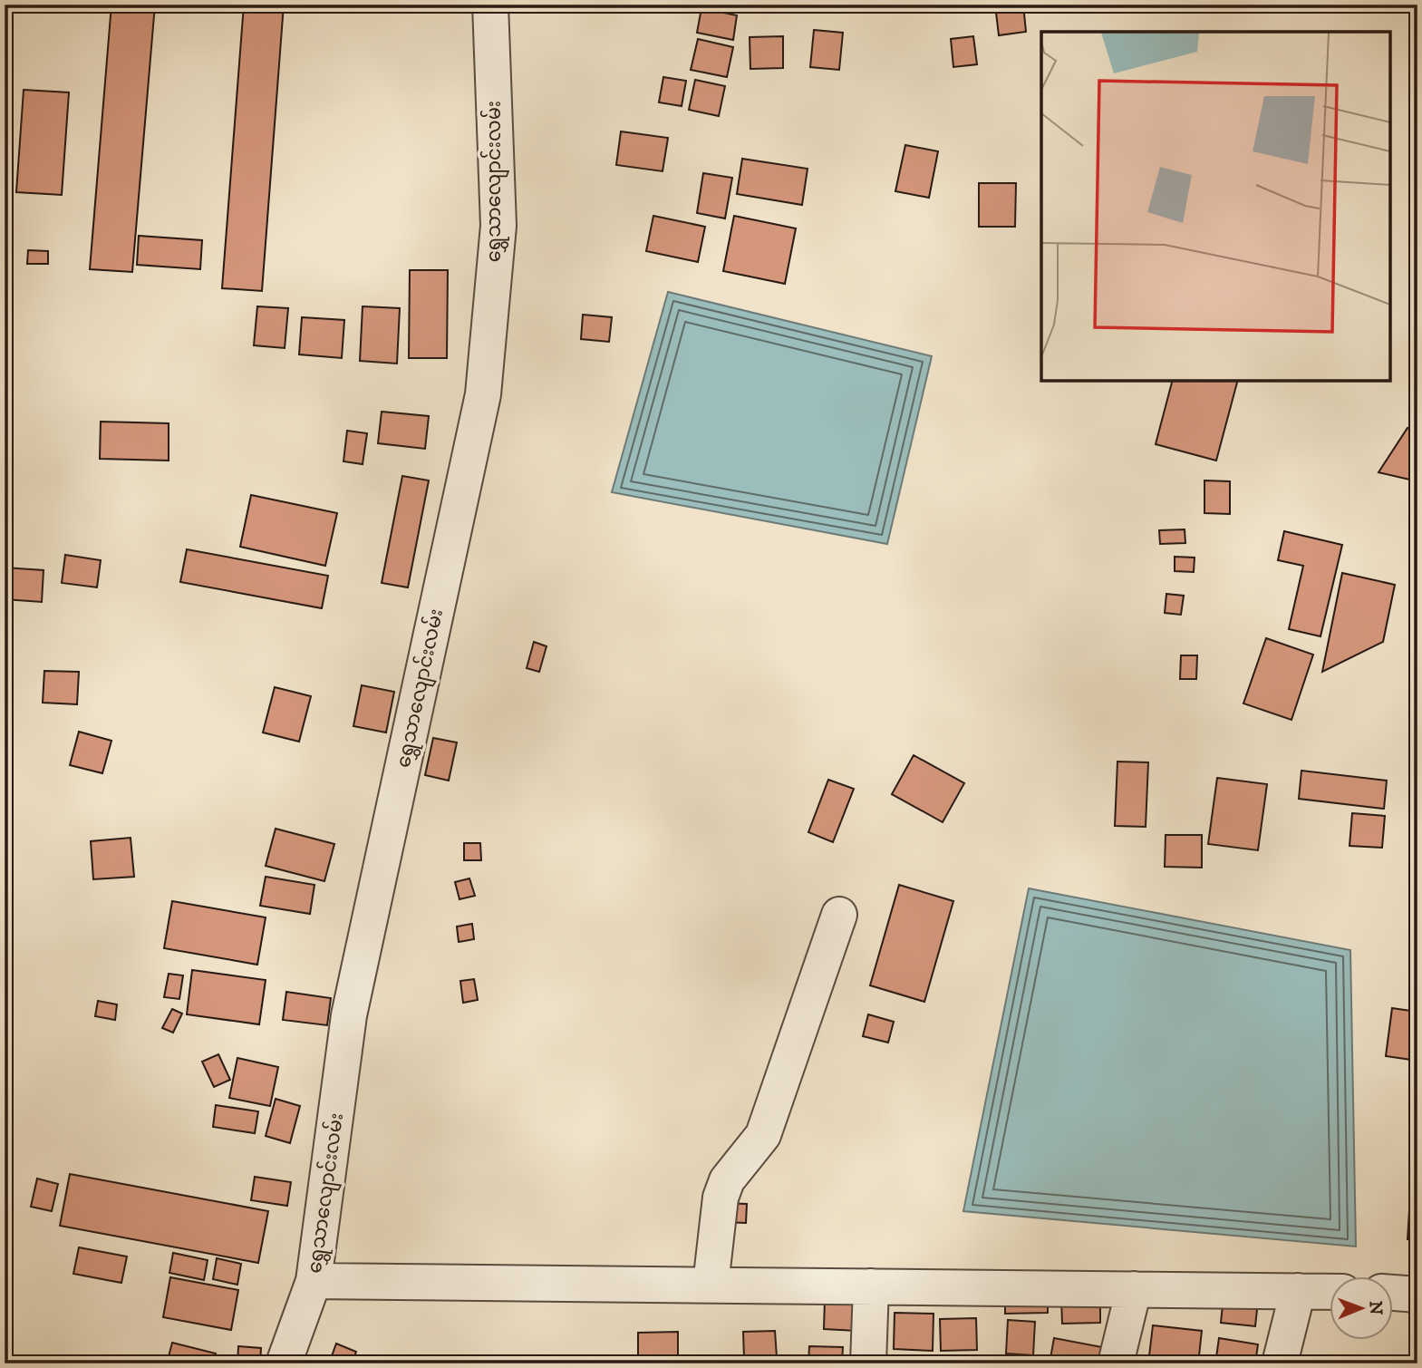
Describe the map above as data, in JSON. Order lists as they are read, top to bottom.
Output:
{
  "streets": {
    "street": ["ရွှေသာလျောင်းလမ်း"]
  },
  "north": "right"
}
